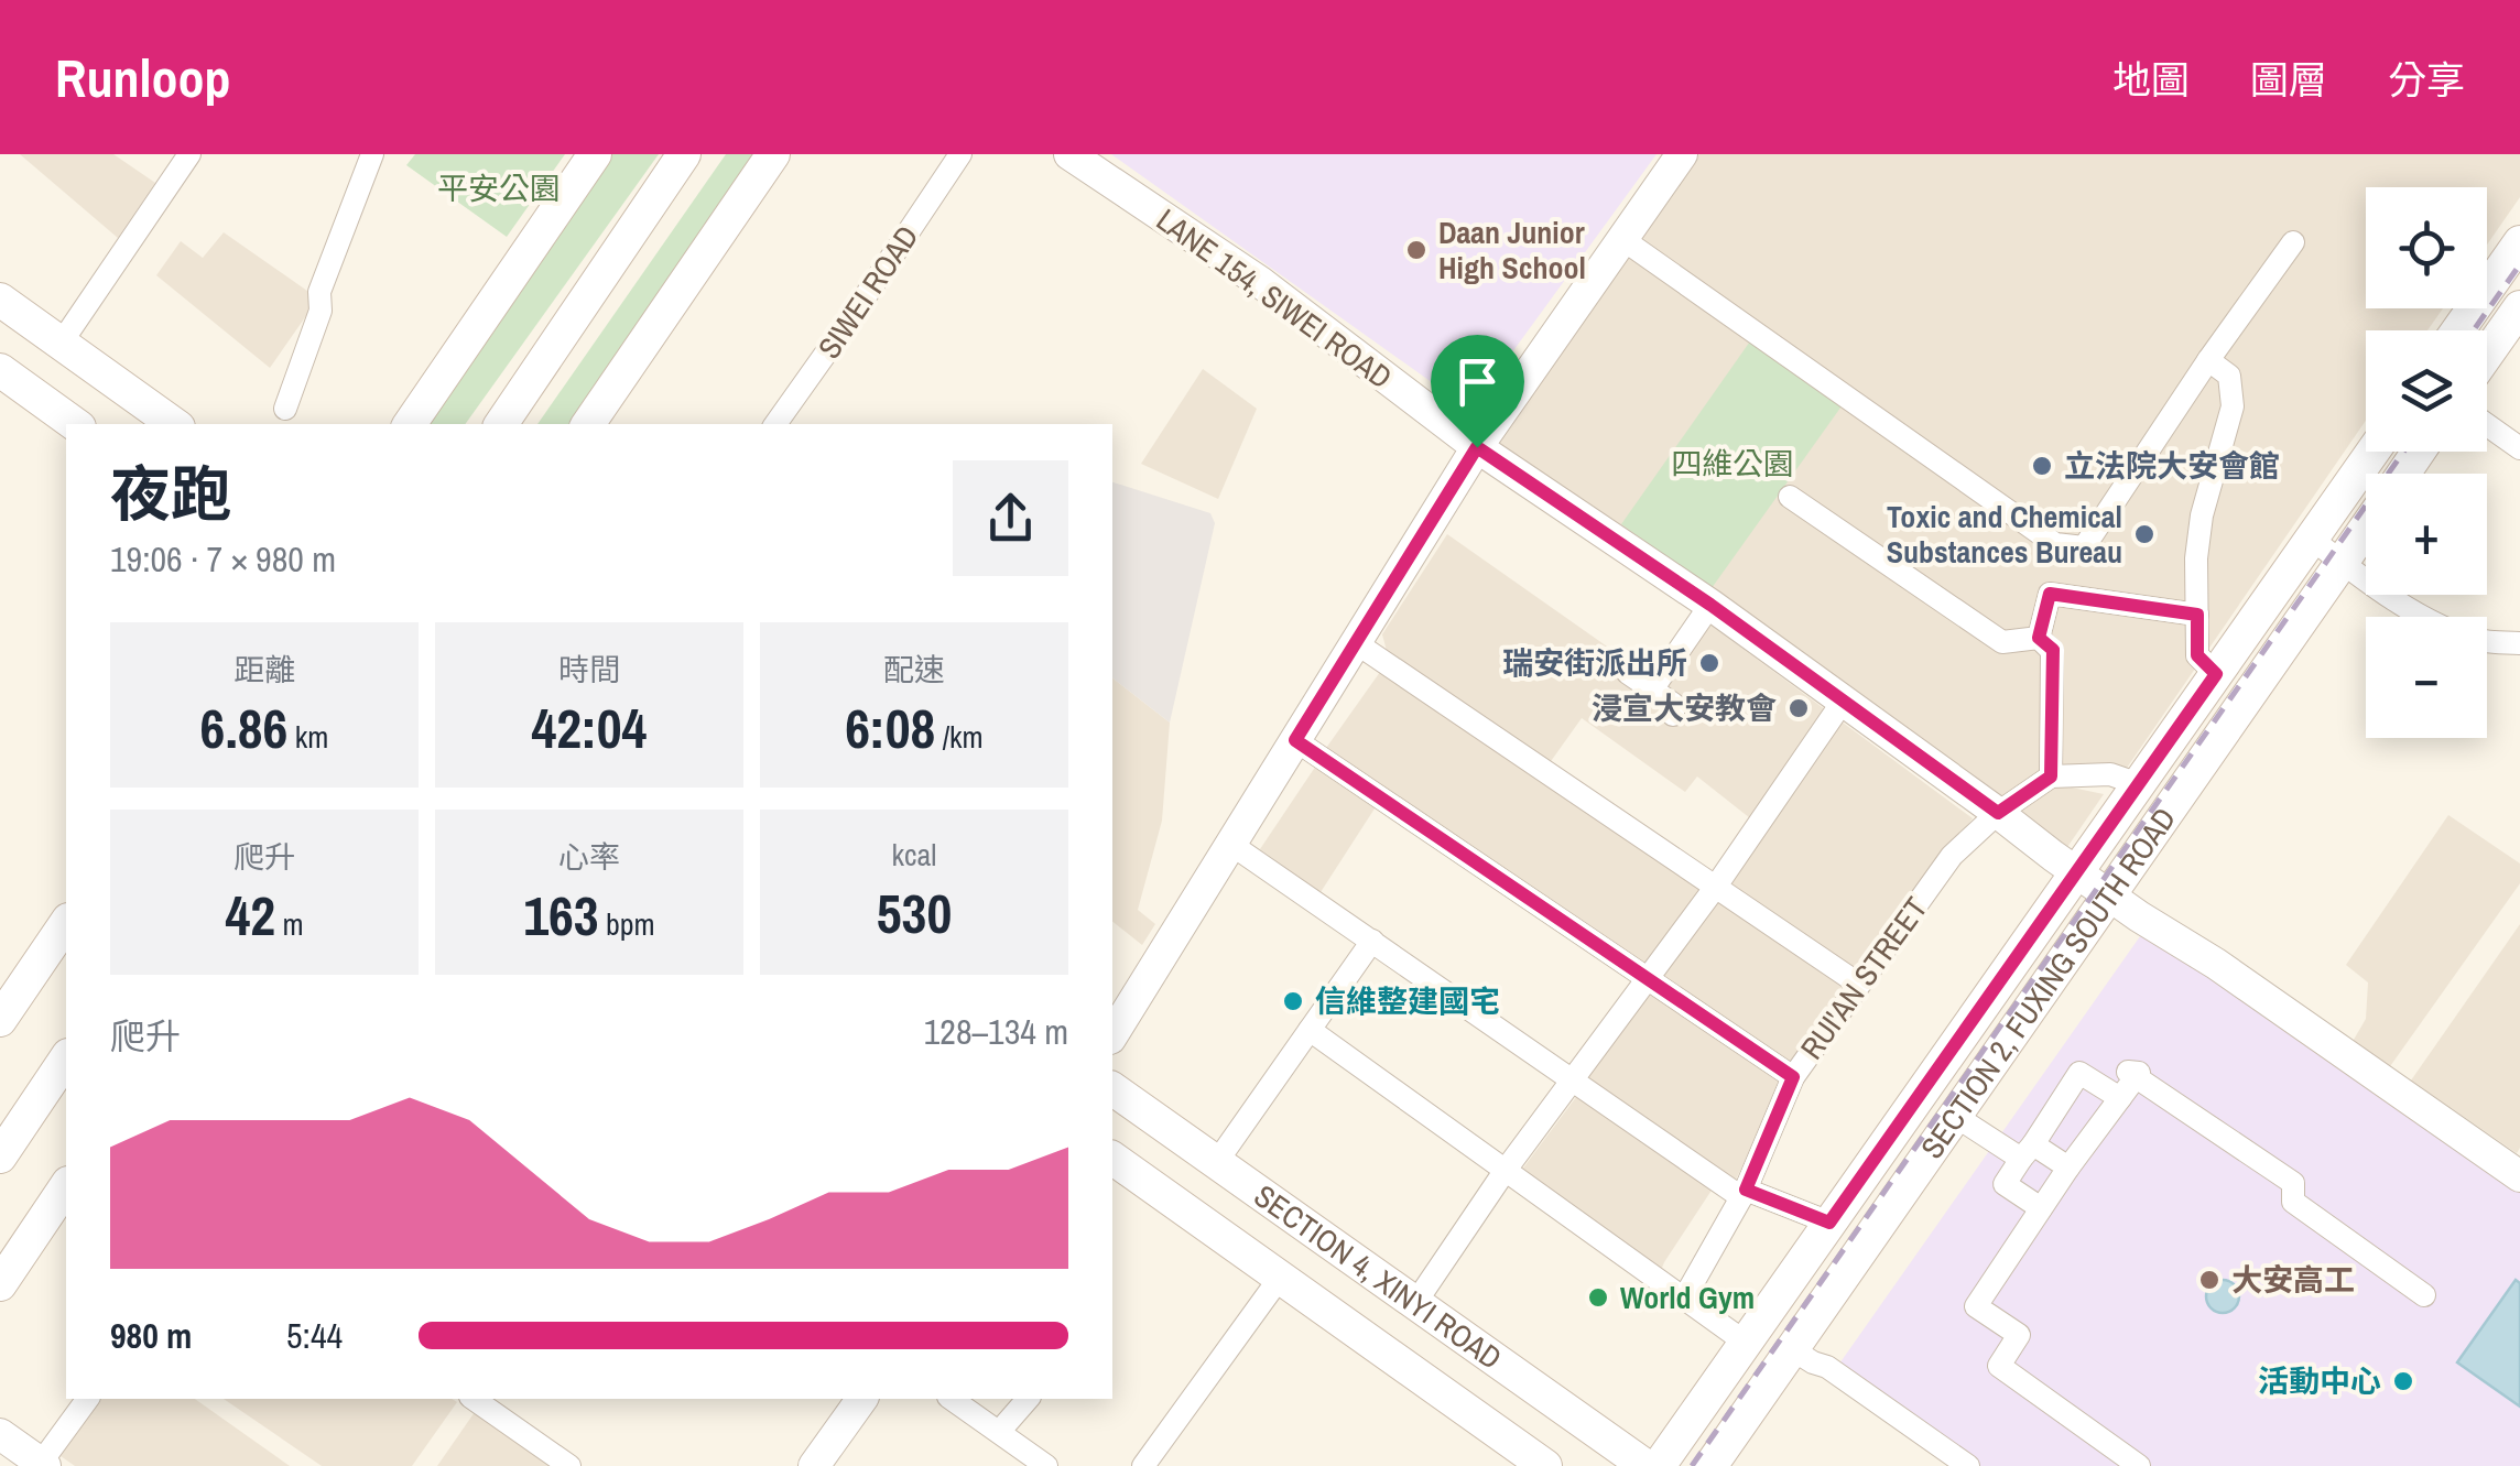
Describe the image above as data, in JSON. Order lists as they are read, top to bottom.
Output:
{
  "streets": {
    "main road": ["SECTION 2, FUXING SOUTH ROAD", "SECTION 4, XINYI ROAD"],
    "street": ["SIWEI ROAD", "LANE 154, SIWEI ROAD", "RUI'AN STREET"]
  },
  "crossings": [
    ["LANE 154, SIWEI ROAD", "RUI'AN STREET"],
    ["LANE 154, SIWEI ROAD", "SECTION 2, FUXING SOUTH ROAD"]
  ],
  "parks": ["平安公園", "四維公園"],
  "places": [
    "Daan Junior High School",
    "立法院大安會館",
    "Toxic and Chemical Substances Bureau",
    "瑞安街派出所",
    "浸宣大安教會",
    "信維整建國宅",
    "大安高工",
    "World Gym",
    "活動中心"
  ],
  "page": {
    "header": "Runloop",
    "nav": ["地圖", "圖層", "分享"],
    "map_buttons": ["+", "−"],
    "heading": ["夜跑", "19:06 · 7 × 980 m"],
    "stats": [
      ["距離", "6.86 km"],
      ["時間", "42:04"],
      ["配速", "6:08 /km"],
      ["爬升", "42 m"],
      ["心率", "163 bpm"],
      ["kcal", "530"]
    ],
    "chart": ["爬升", "128–134 m"],
    "list": [
      {
        "name": "980 m",
        "note": "5:44"
      }
    ]
  }
}
